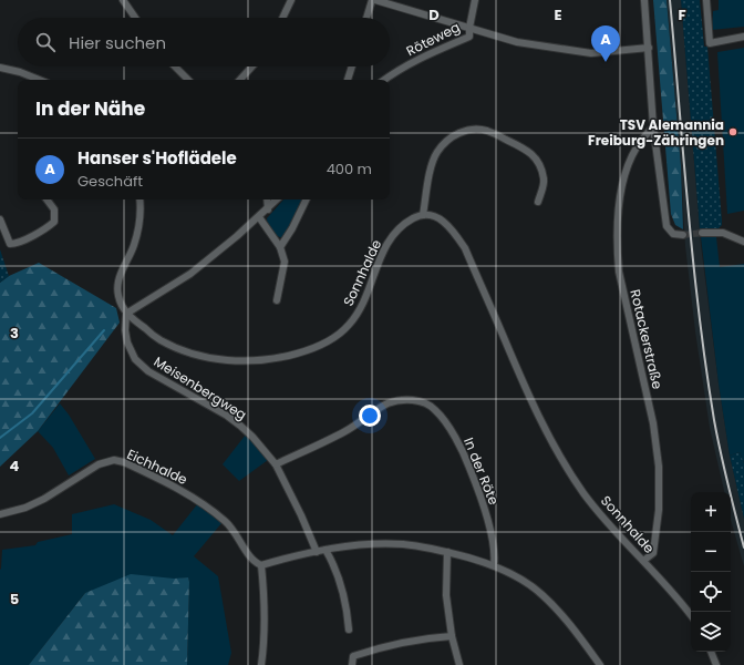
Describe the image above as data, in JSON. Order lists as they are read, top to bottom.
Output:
{
  "streets": {
    "street": [
      "Röteweg",
      "Sonnhalde",
      "Rotackerstraße",
      "Meisenbergweg",
      "Eichhalde",
      "In der Röte"
    ]
  },
  "crossings": [
    ["Sonnhalde", "Rotackerstraße"],
    ["Sonnhalde", "Meisenbergweg"],
    ["Meisenbergweg", "In der Röte"]
  ],
  "places": ["TSV Alemannia Freiburg-Zähringen"],
  "page": {
    "search": "Hier suchen",
    "pins": "A",
    "heading": "In der Nähe",
    "list": [
      {
        "mark": "A",
        "name": "Hanser s'Hoflädele",
        "note": "Geschäft",
        "value": "400 m"
      }
    ],
    "map_buttons": ["+", "−"]
  },
  "grid": {
    "columns": ["D", "E", "F"],
    "rows": ["3", "4", "5"]
  }
}
